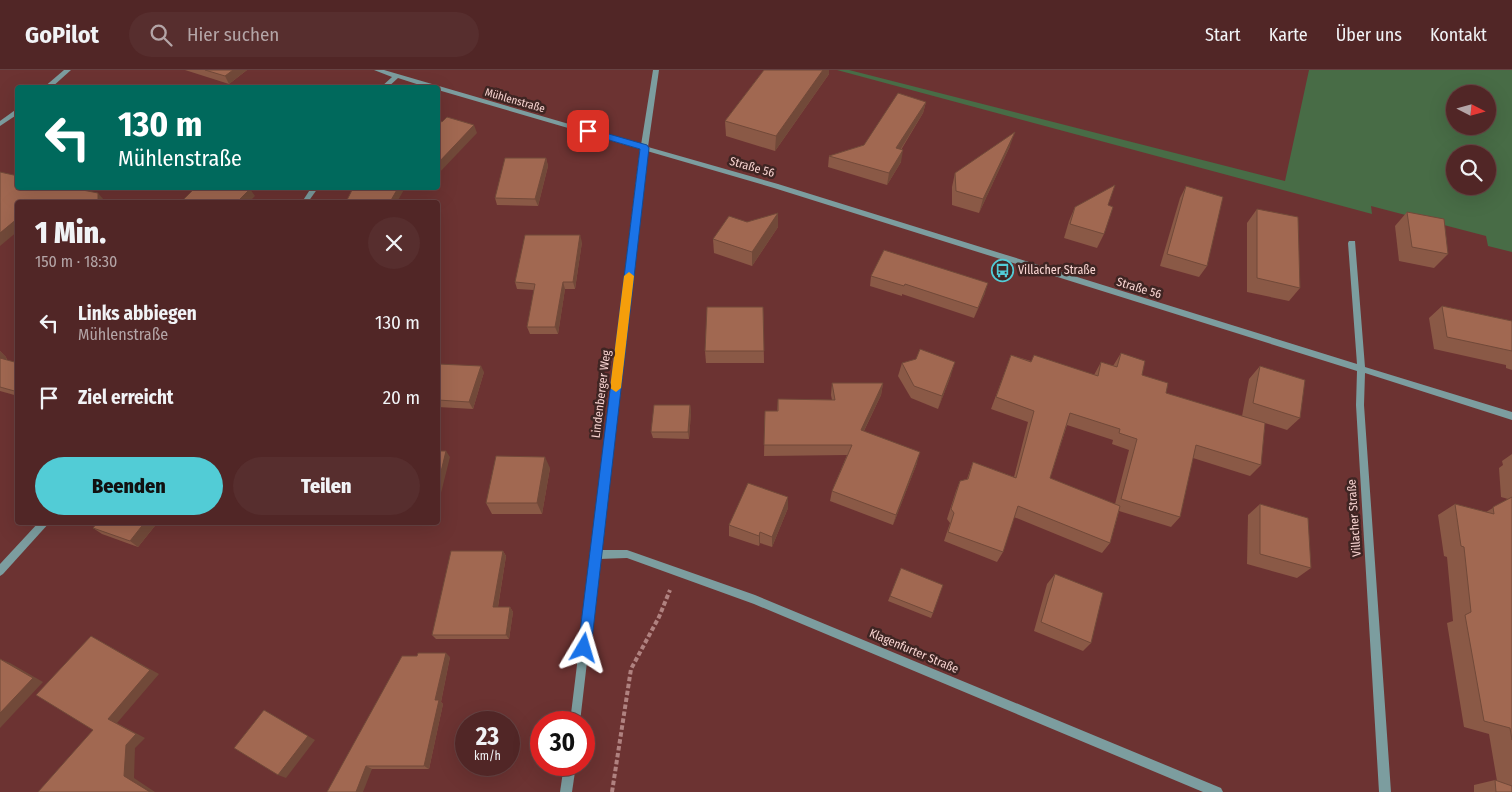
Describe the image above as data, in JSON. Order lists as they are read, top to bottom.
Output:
{
  "streets": {
    "street": [
      "Mühlenstraße",
      "Straße 56",
      "Lindenberger Weg",
      "Villacher Straße",
      "Klagenfurter Straße"
    ]
  },
  "crossings": [
    ["Mühlenstraße", "Straße 56"],
    ["Mühlenstraße", "Lindenberger Weg"],
    ["Straße 56", "Lindenberger Weg"],
    ["Straße 56", "Villacher Straße"],
    ["Lindenberger Weg", "Klagenfurter Straße"]
  ],
  "places": {
    "bus stop": ["Villacher Straße"]
  },
  "north": "right",
  "page": {
    "header": "GoPilot",
    "search": "Hier suchen",
    "nav": [
      "Start",
      "Karte",
      "Über uns",
      "Kontakt"
    ],
    "turn": ["130 m", "Mühlenstraße"],
    "heading": ["1 Min.", "150 m · 18:30"],
    "list": [
      {
        "name": "Links abbiegen",
        "note": "Mühlenstraße",
        "value": "130 m"
      },
      {
        "name": "Ziel erreicht",
        "value": "20 m"
      }
    ],
    "buttons": ["Beenden", "Teilen"],
    "speed": "23 km/h",
    "limit": "30"
  }
}
